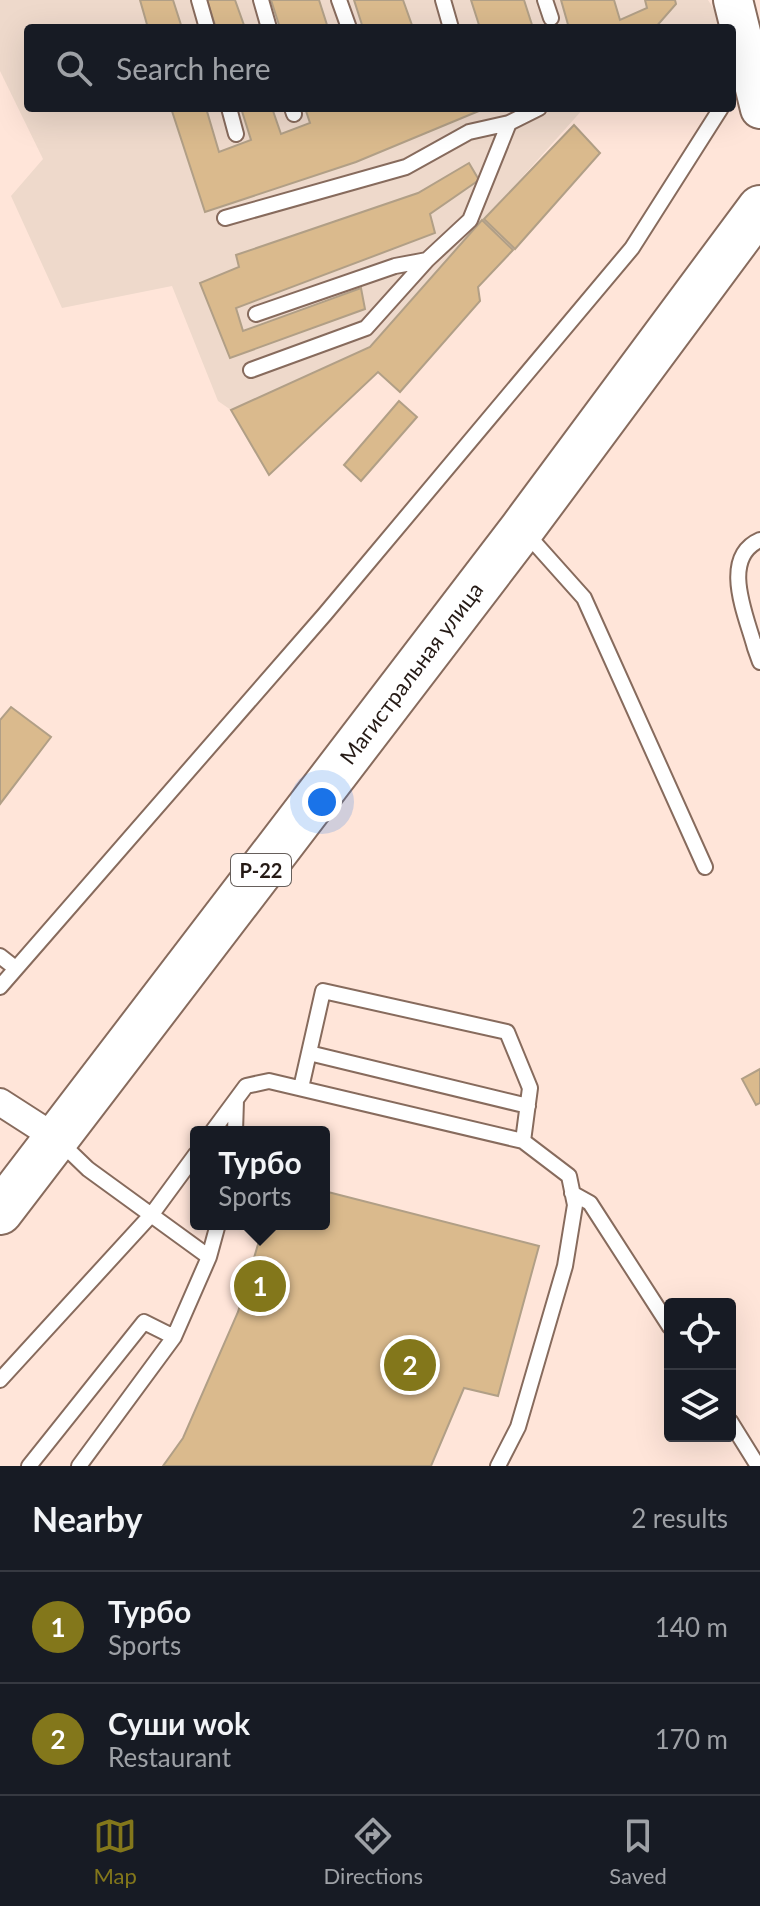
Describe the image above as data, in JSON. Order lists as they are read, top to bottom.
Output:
{
  "streets": {
    "highway": ["Магистральная улица", "Р-22"]
  },
  "page": {
    "search": "Search here",
    "popup": ["Турбо", "Sports"],
    "pins": ["1", "2"],
    "heading": ["Nearby", "2 results"],
    "list": [
      {
        "mark": "1",
        "name": "Турбо",
        "note": "Sports",
        "value": "140 m"
      },
      {
        "mark": "2",
        "name": "Суши wok",
        "note": "Restaurant",
        "value": "170 m"
      }
    ],
    "nav": ["Map", "Directions", "Saved"]
  }
}
